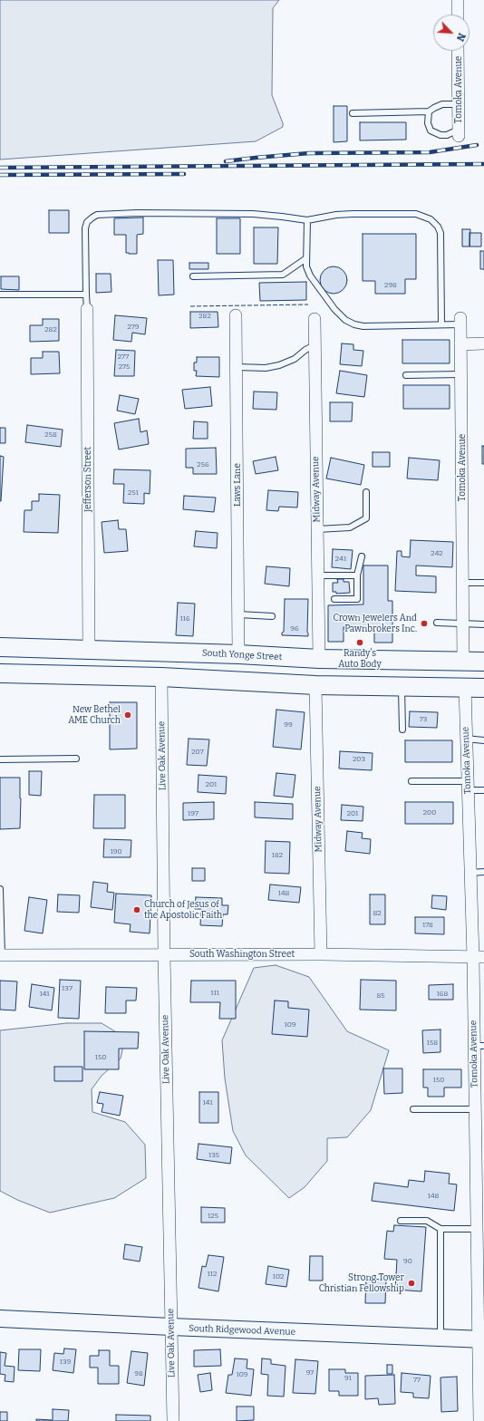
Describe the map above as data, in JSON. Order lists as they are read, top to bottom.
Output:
{
  "streets": {
    "main road": ["South Yonge Street"],
    "street": [
      "Tomoka Avenue",
      "Jefferson Street",
      "Laws Lane",
      "Midway Avenue",
      "Live Oak Avenue",
      "South Washington Street",
      "South Ridgewood Avenue"
    ]
  },
  "crossings": [
    ["Tomoka Avenue", "South Yonge Street"],
    ["Tomoka Avenue", "South Washington Street"],
    ["Tomoka Avenue", "South Ridgewood Avenue"],
    ["Jefferson Street", "South Yonge Street"],
    ["Laws Lane", "South Yonge Street"],
    ["Midway Avenue", "South Yonge Street"],
    ["Midway Avenue", "South Washington Street"],
    ["Live Oak Avenue", "South Washington Street"],
    ["Live Oak Avenue", "South Ridgewood Avenue"]
  ],
  "places": [
    "Crown Jewelers And Pawnbrokers Inc.",
    "Randy's Auto Body",
    "New Bethel AME Church",
    "Church of Jesus of the Apostolic Faith",
    "Strong Tower Christian Fellowship"
  ],
  "house_numbers": [
    "298",
    "282",
    "279",
    "282",
    "277",
    "275",
    "258",
    "256",
    "251",
    "242",
    "241",
    "116",
    "96",
    "73",
    "99",
    "207",
    "203",
    "201",
    "200",
    "197",
    "201",
    "190",
    "182",
    "148",
    "82",
    "178",
    "137",
    "111",
    "141",
    "168",
    "85",
    "109",
    "158",
    "150",
    "150",
    "141",
    "135",
    "148",
    "125",
    "90",
    "112",
    "102",
    "139",
    "97",
    "98",
    "109",
    "91",
    "77"
  ],
  "north": "bottom right"
}
